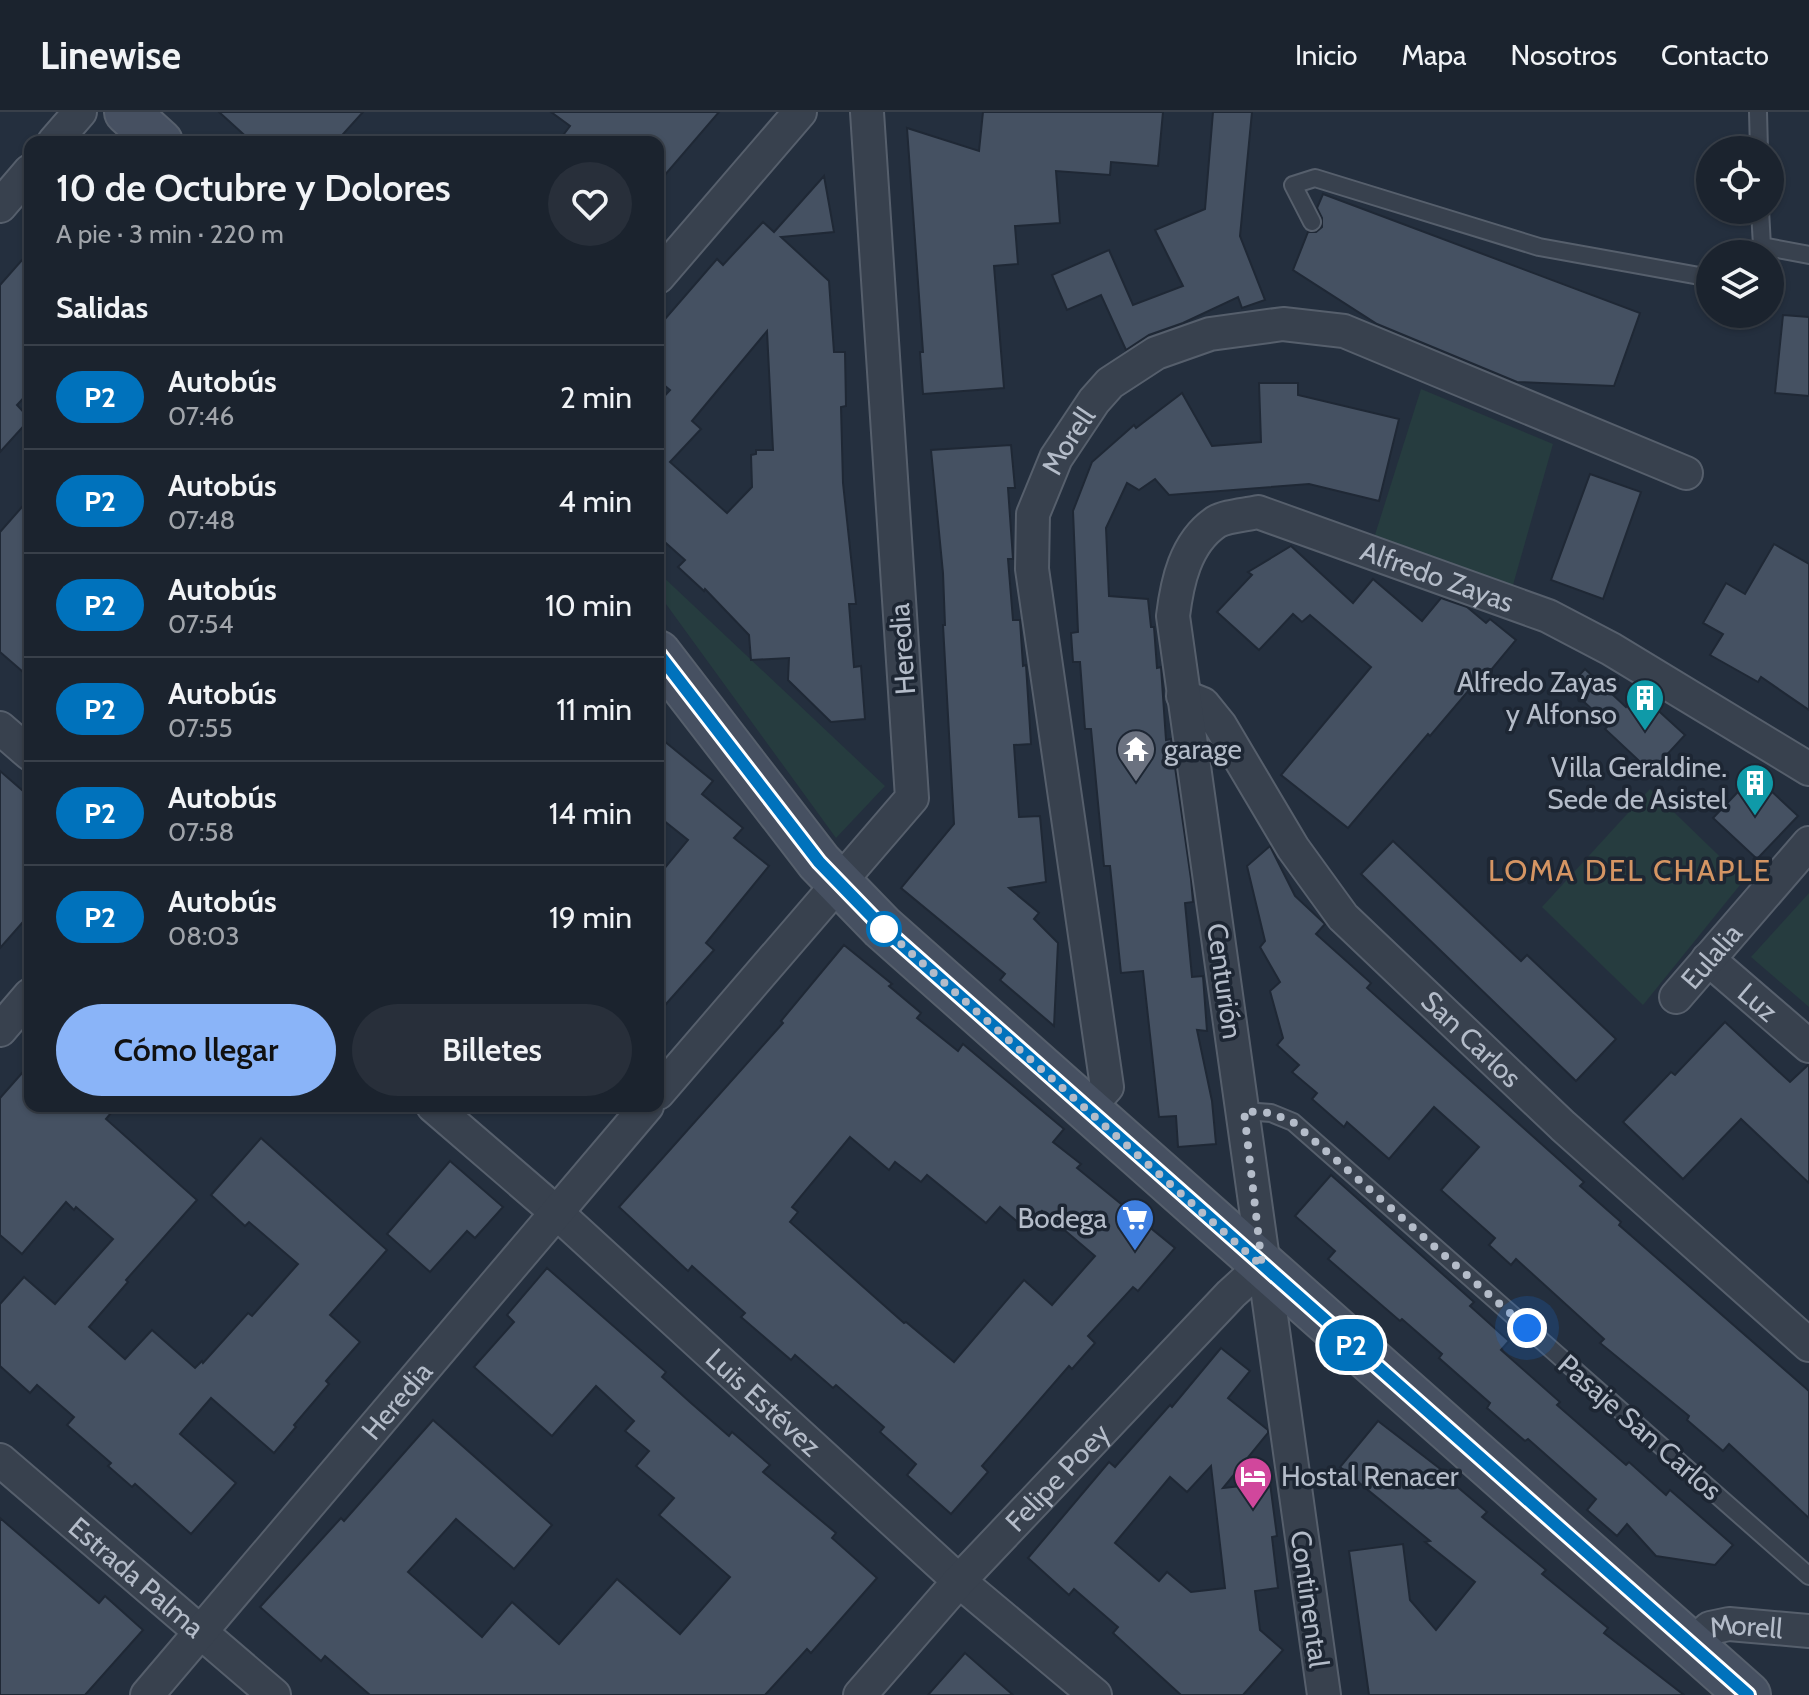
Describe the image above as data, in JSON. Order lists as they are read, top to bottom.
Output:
{
  "streets": {
    "street": [
      "Morell",
      "Alfredo Zayas",
      "Heredia",
      "Eulalia",
      "Centurión",
      "Luz",
      "San Carlos",
      "Luis Estévez",
      "Felipe Poey",
      "Estrada Palma",
      "Continental"
    ],
    "lane": ["Pasaje San Carlos"]
  },
  "crossings": [
    ["Alfredo Zayas", "Centurión"],
    ["Alfredo Zayas", "San Carlos"],
    ["Heredia", "Luis Estévez"],
    ["Heredia", "Estrada Palma"],
    ["Eulalia", "Luz"],
    ["Centurión", "San Carlos"],
    ["Centurión", "Pasaje San Carlos"],
    ["Centurión", "Felipe Poey"],
    ["Centurión", "Continental"],
    ["Luis Estévez", "Felipe Poey"],
    ["Felipe Poey", "Continental"]
  ],
  "districts": ["LOMA DEL CHAPLE"],
  "places": {
    "building": ["Alfredo Zayas y Alfonso", "Villa Geraldine. Sede de Asistel"],
    "temple": ["garage"],
    "supermarket": ["Bodega"],
    "hotel": ["Hostal Renacer"]
  },
  "lines": ["bus line P2"],
  "page": {
    "header": "Linewise",
    "nav": [
      "Inicio",
      "Mapa",
      "Nosotros",
      "Contacto"
    ],
    "on_map": "P2",
    "heading": [
      ["10 de Octubre y Dolores", "A pie · 3 min · 220 m"],
      "Salidas"
    ],
    "list": [
      {
        "mark": "P2",
        "name": "Autobús",
        "note": "07:46",
        "value": "2 min"
      },
      {
        "mark": "P2",
        "name": "Autobús",
        "note": "07:48",
        "value": "4 min"
      },
      {
        "mark": "P2",
        "name": "Autobús",
        "note": "07:54",
        "value": "10 min"
      },
      {
        "mark": "P2",
        "name": "Autobús",
        "note": "07:55",
        "value": "11 min"
      },
      {
        "mark": "P2",
        "name": "Autobús",
        "note": "07:58",
        "value": "14 min"
      },
      {
        "mark": "P2",
        "name": "Autobús",
        "note": "08:03",
        "value": "19 min"
      }
    ],
    "buttons": ["Cómo llegar", "Billetes"]
  }
}
